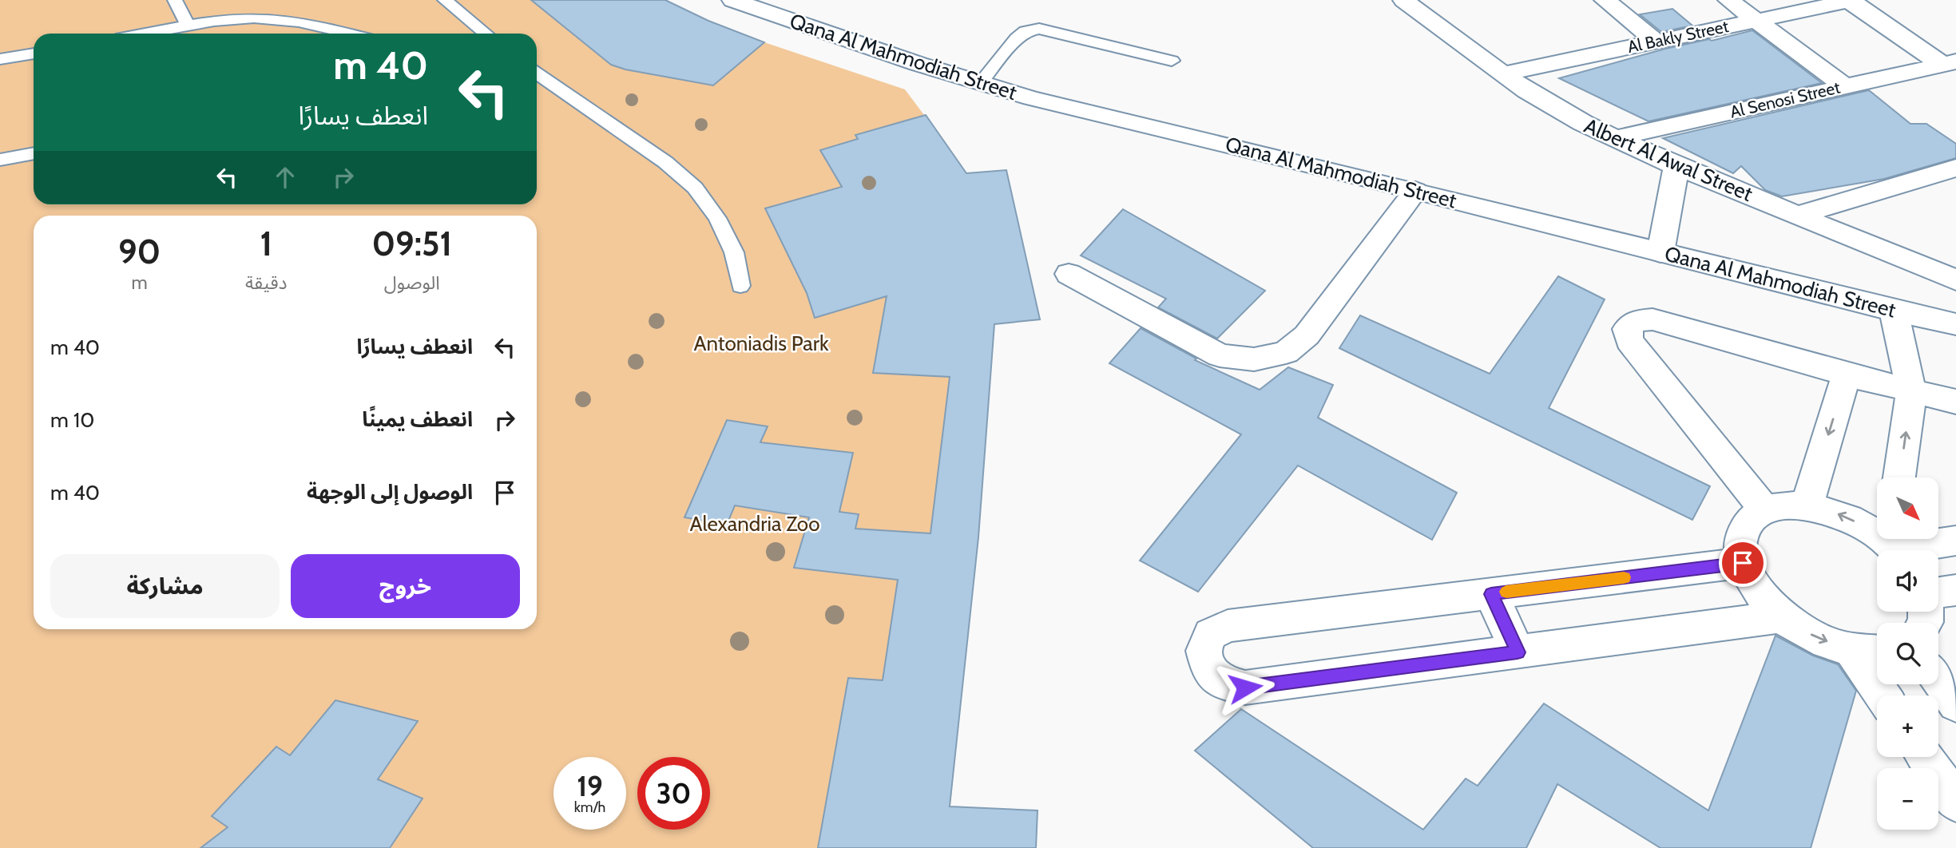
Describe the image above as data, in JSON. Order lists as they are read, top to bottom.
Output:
{
  "streets": {
    "street": [
      "Al Bakly Street",
      "Qana Al Mahmodiah Street",
      "Al Senosi Street",
      "Albert Al Awal Street"
    ]
  },
  "crossings": [
    ["Al Bakly Street", "Albert Al Awal Street"],
    ["Al Senosi Street", "Albert Al Awal Street"]
  ],
  "parks": ["Antoniadis Park", "Alexandria Zoo"],
  "north": "bottom right",
  "page": {
    "turn": ["40 m", "انعطف يسارًا"],
    "eta": [
      "09:51",
      "الوصول",
      "1",
      "دقيقة",
      "90",
      "m"
    ],
    "list": [
      {
        "name": "انعطف يسارًا",
        "value": "40 m"
      },
      {
        "name": "انعطف يمينًا",
        "value": "10 m"
      },
      {
        "name": "الوصول إلى الوجهة",
        "value": "40 m"
      }
    ],
    "map_buttons": ["+", "−"],
    "buttons": ["خروج", "مشاركة"],
    "speed": "19 km/h",
    "limit": "30"
  }
}
